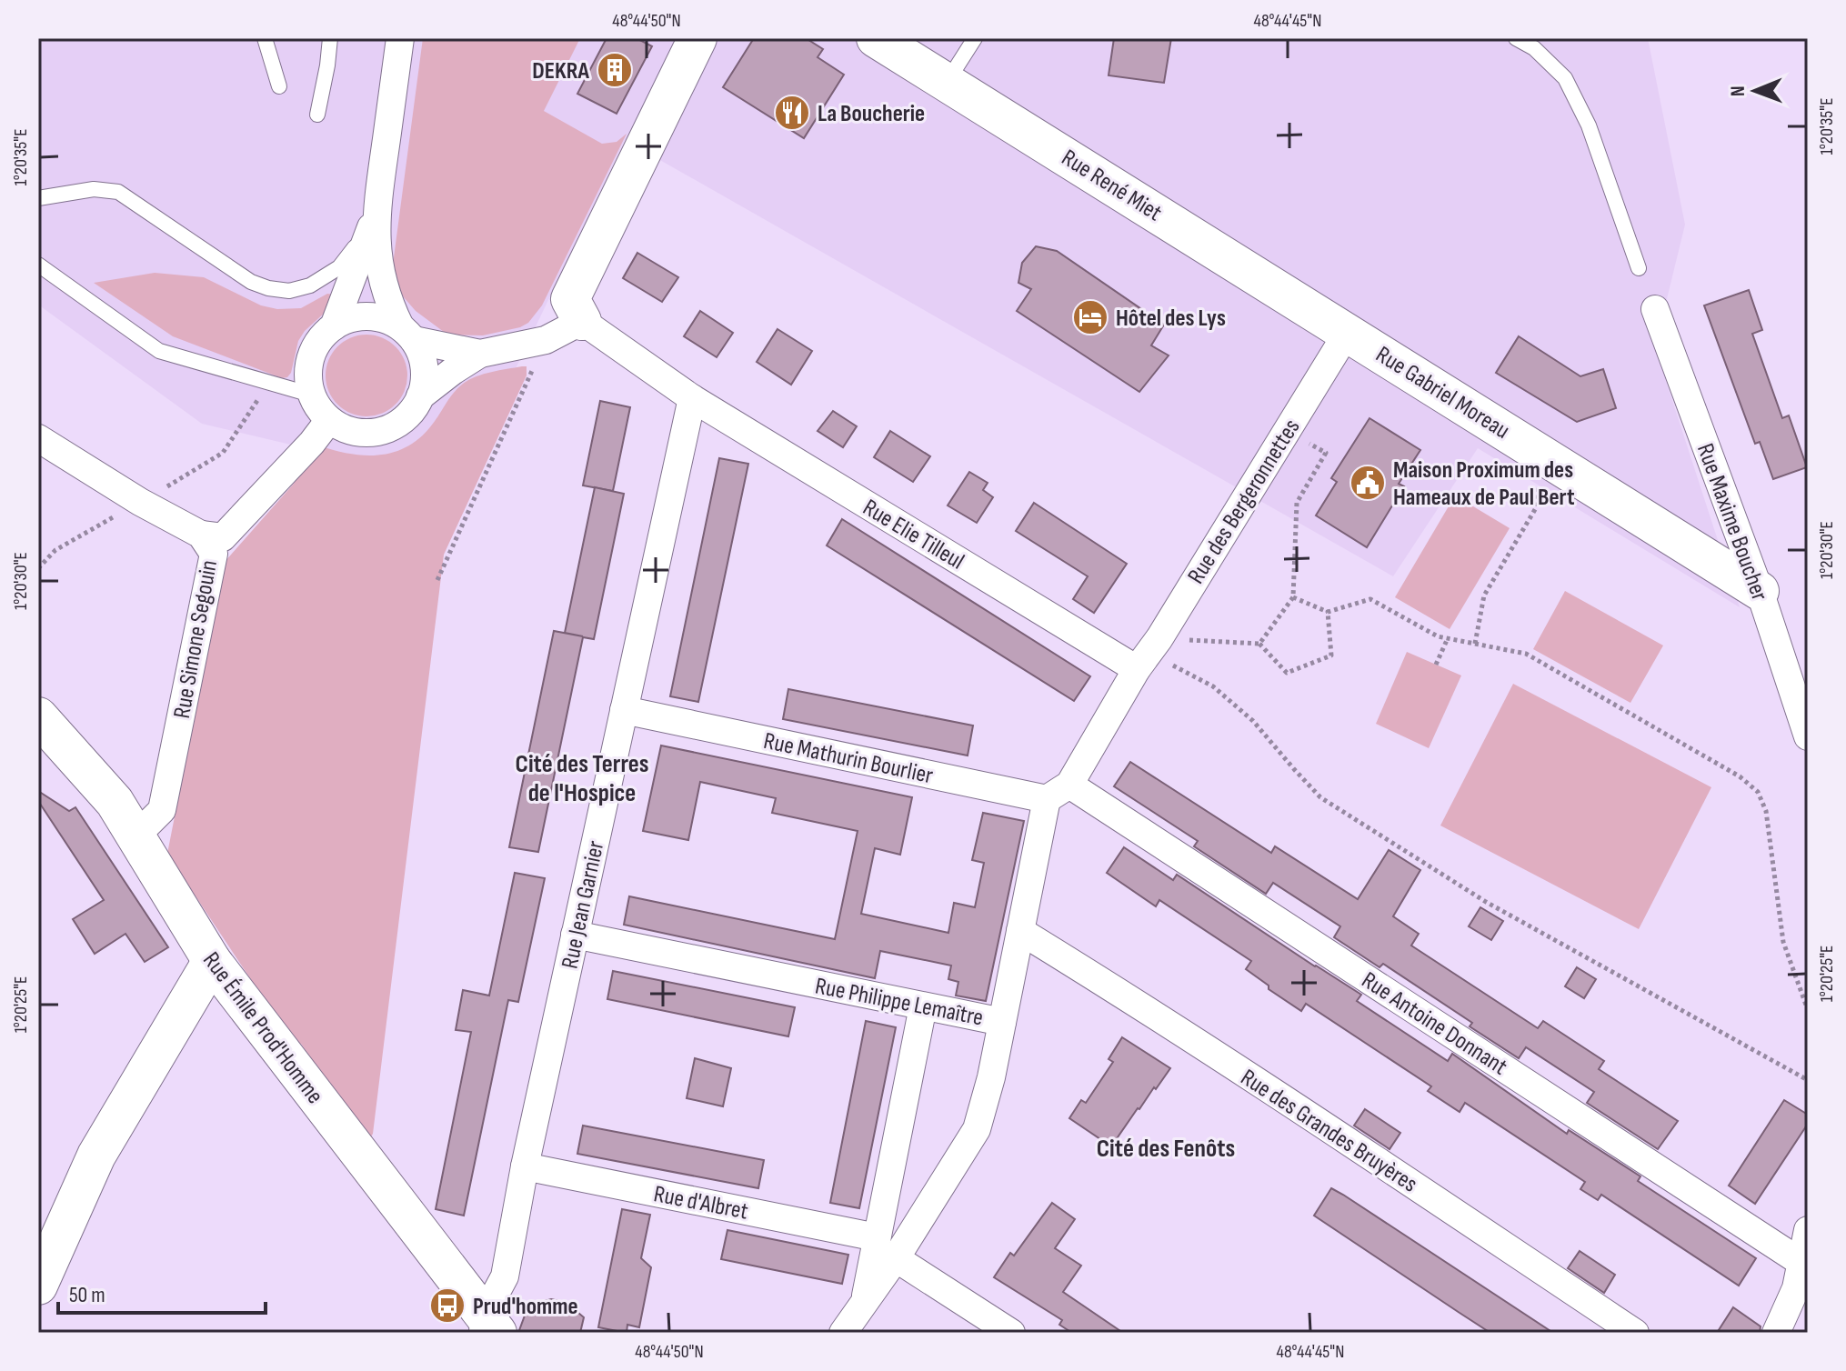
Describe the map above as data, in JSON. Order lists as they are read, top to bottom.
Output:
{
  "streets": {
    "street": [
      "Rue René Miet",
      "Rue Gabriel Moreau",
      "Rue des Bergeronnettes",
      "Rue Maxime Boucher",
      "Rue Elie Tilleul",
      "Rue Simone Segouin",
      "Rue Mathurin Bourlier",
      "Rue Jean Garnier",
      "Rue Philippe Lemaître",
      "Rue Antoine Donnant",
      "Rue Émile Prod'Homme",
      "Rue des Grandes Bruyères",
      "Rue d'Albret"
    ]
  },
  "crossings": [
    ["Rue René Miet", "Rue Gabriel Moreau"],
    ["Rue René Miet", "Rue des Bergeronnettes"],
    ["Rue Gabriel Moreau", "Rue des Bergeronnettes"],
    ["Rue Gabriel Moreau", "Rue Maxime Boucher"],
    ["Rue des Bergeronnettes", "Rue Elie Tilleul"],
    ["Rue Elie Tilleul", "Rue Jean Garnier"],
    ["Rue Simone Segouin", "Rue Émile Prod'Homme"],
    ["Rue Mathurin Bourlier", "Rue Jean Garnier"],
    ["Rue Mathurin Bourlier", "Rue Philippe Lemaître"],
    ["Rue Mathurin Bourlier", "Rue Antoine Donnant"],
    ["Rue Jean Garnier", "Rue Philippe Lemaître"],
    ["Rue Jean Garnier", "Rue Émile Prod'Homme"],
    ["Rue Jean Garnier", "Rue d'Albret"],
    ["Rue Philippe Lemaître", "Rue Antoine Donnant"],
    ["Rue Philippe Lemaître", "Rue des Grandes Bruyères"]
  ],
  "districts": ["Cité des Terres de l'Hospice", "Cité des Fenôts"],
  "places": {
    "building": ["DEKRA"],
    "restaurant": ["La Boucherie"],
    "hotel": ["Hôtel des Lys"],
    "public building": ["Maison Proximum des Hameaux de Paul Bert"],
    "bus stop": ["Prud'homme"]
  },
  "scale_bar": "50 m",
  "north": "left",
  "coordinates": [
    "48°44'50\"N",
    "48°44'45\"N",
    "1°20'35\"E",
    "1°20'30\"E",
    "1°20'25\"E"
  ]
}
